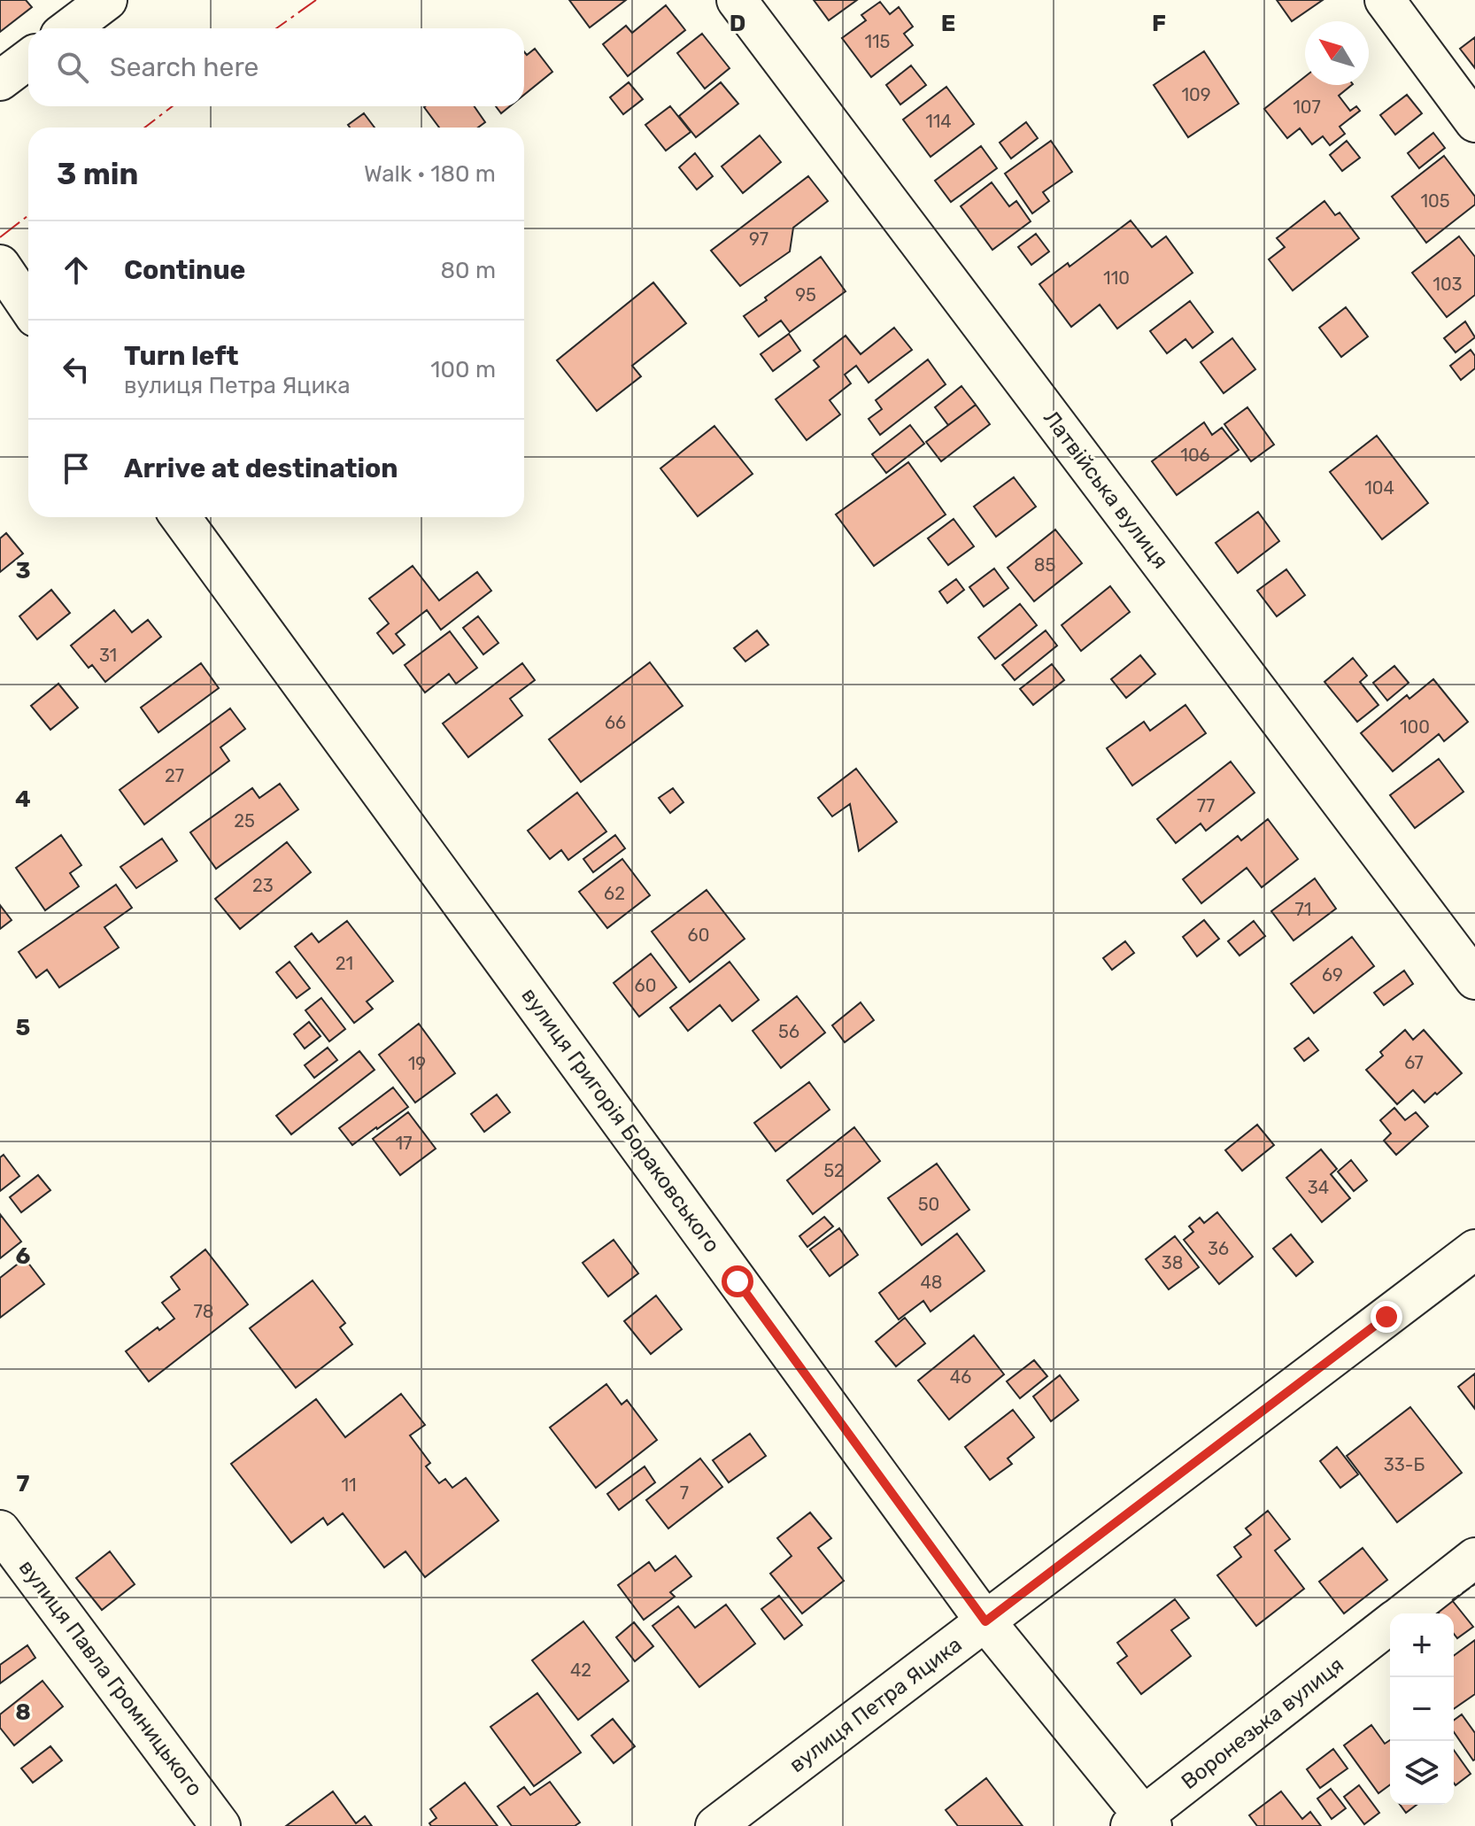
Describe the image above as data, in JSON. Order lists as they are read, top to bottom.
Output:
{
  "streets": {
    "street": [
      "Латвійська вулиця",
      "вулиця Григорія Бораковського",
      "вулиця Павла Громницького",
      "вулиця Петра Яцика",
      "Воронезька вулиця"
    ]
  },
  "crossings": [
    ["вулиця Григорія Бораковського", "вулиця Петра Яцика"],
    ["вулиця Григорія Бораковського", "Воронезька вулиця"]
  ],
  "house_numbers": [
    "115",
    "109",
    "107",
    "114",
    "105",
    "97",
    "110",
    "103",
    "95",
    "106",
    "104",
    "85",
    "31",
    "66",
    "100",
    "27",
    "77",
    "25",
    "23",
    "62",
    "71",
    "60",
    "21",
    "69",
    "60",
    "56",
    "67",
    "19",
    "17",
    "52",
    "34",
    "50",
    "36",
    "38",
    "48",
    "78",
    "46",
    "33-Б",
    "11",
    "7",
    "42"
  ],
  "north": "top left",
  "page": {
    "search": "Search here",
    "heading": ["3 min", "Walk · 180 m"],
    "list": [
      ["Continue", "80 m"],
      ["Turn left", "вулиця Петра Яцика", "100 m"],
      "Arrive at destination"
    ],
    "map_buttons": ["+", "−"]
  },
  "grid": {
    "columns": ["D", "E", "F"],
    "rows": [
      "3",
      "4",
      "5",
      "6",
      "7",
      "8"
    ]
  }
}
